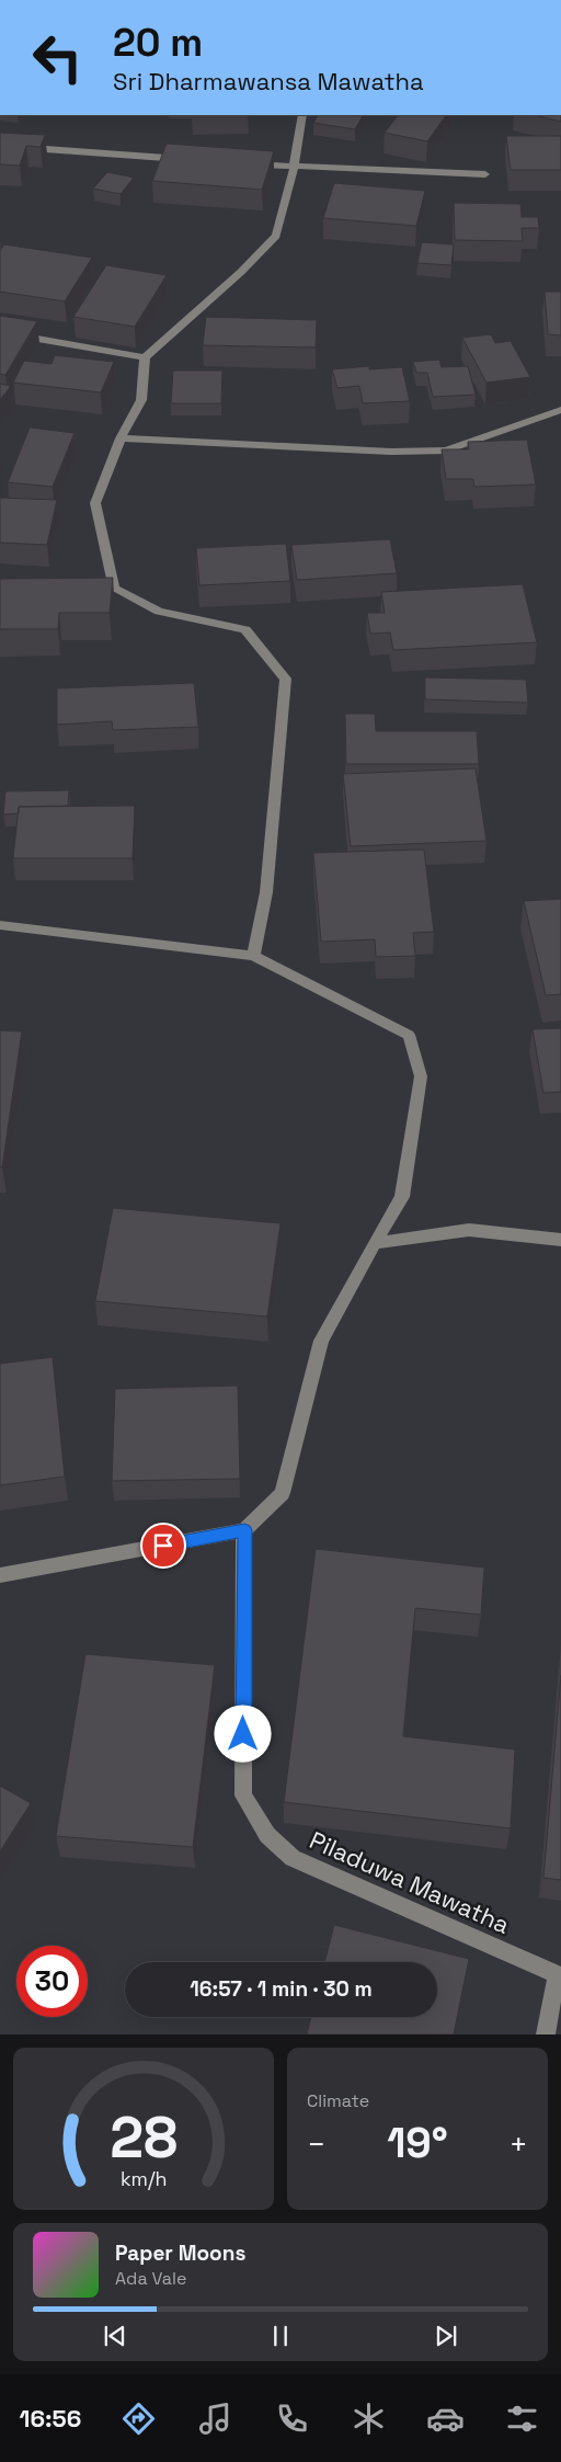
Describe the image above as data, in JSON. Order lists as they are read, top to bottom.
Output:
{
  "streets": {
    "street": ["Piladuwa Mawatha"]
  },
  "page": {
    "turn": ["20 m", "Sri Dharmawansa Mawatha"],
    "limit": "30",
    "trip": "16:57 · 1 min · 30 m",
    "tile": "Climate",
    "heat": ["−", "19°", "+"],
    "song": ["Paper Moons", "Ada Vale"],
    "tabs": "16:56",
    "gauge": ["28", "km/h"]
  }
}
